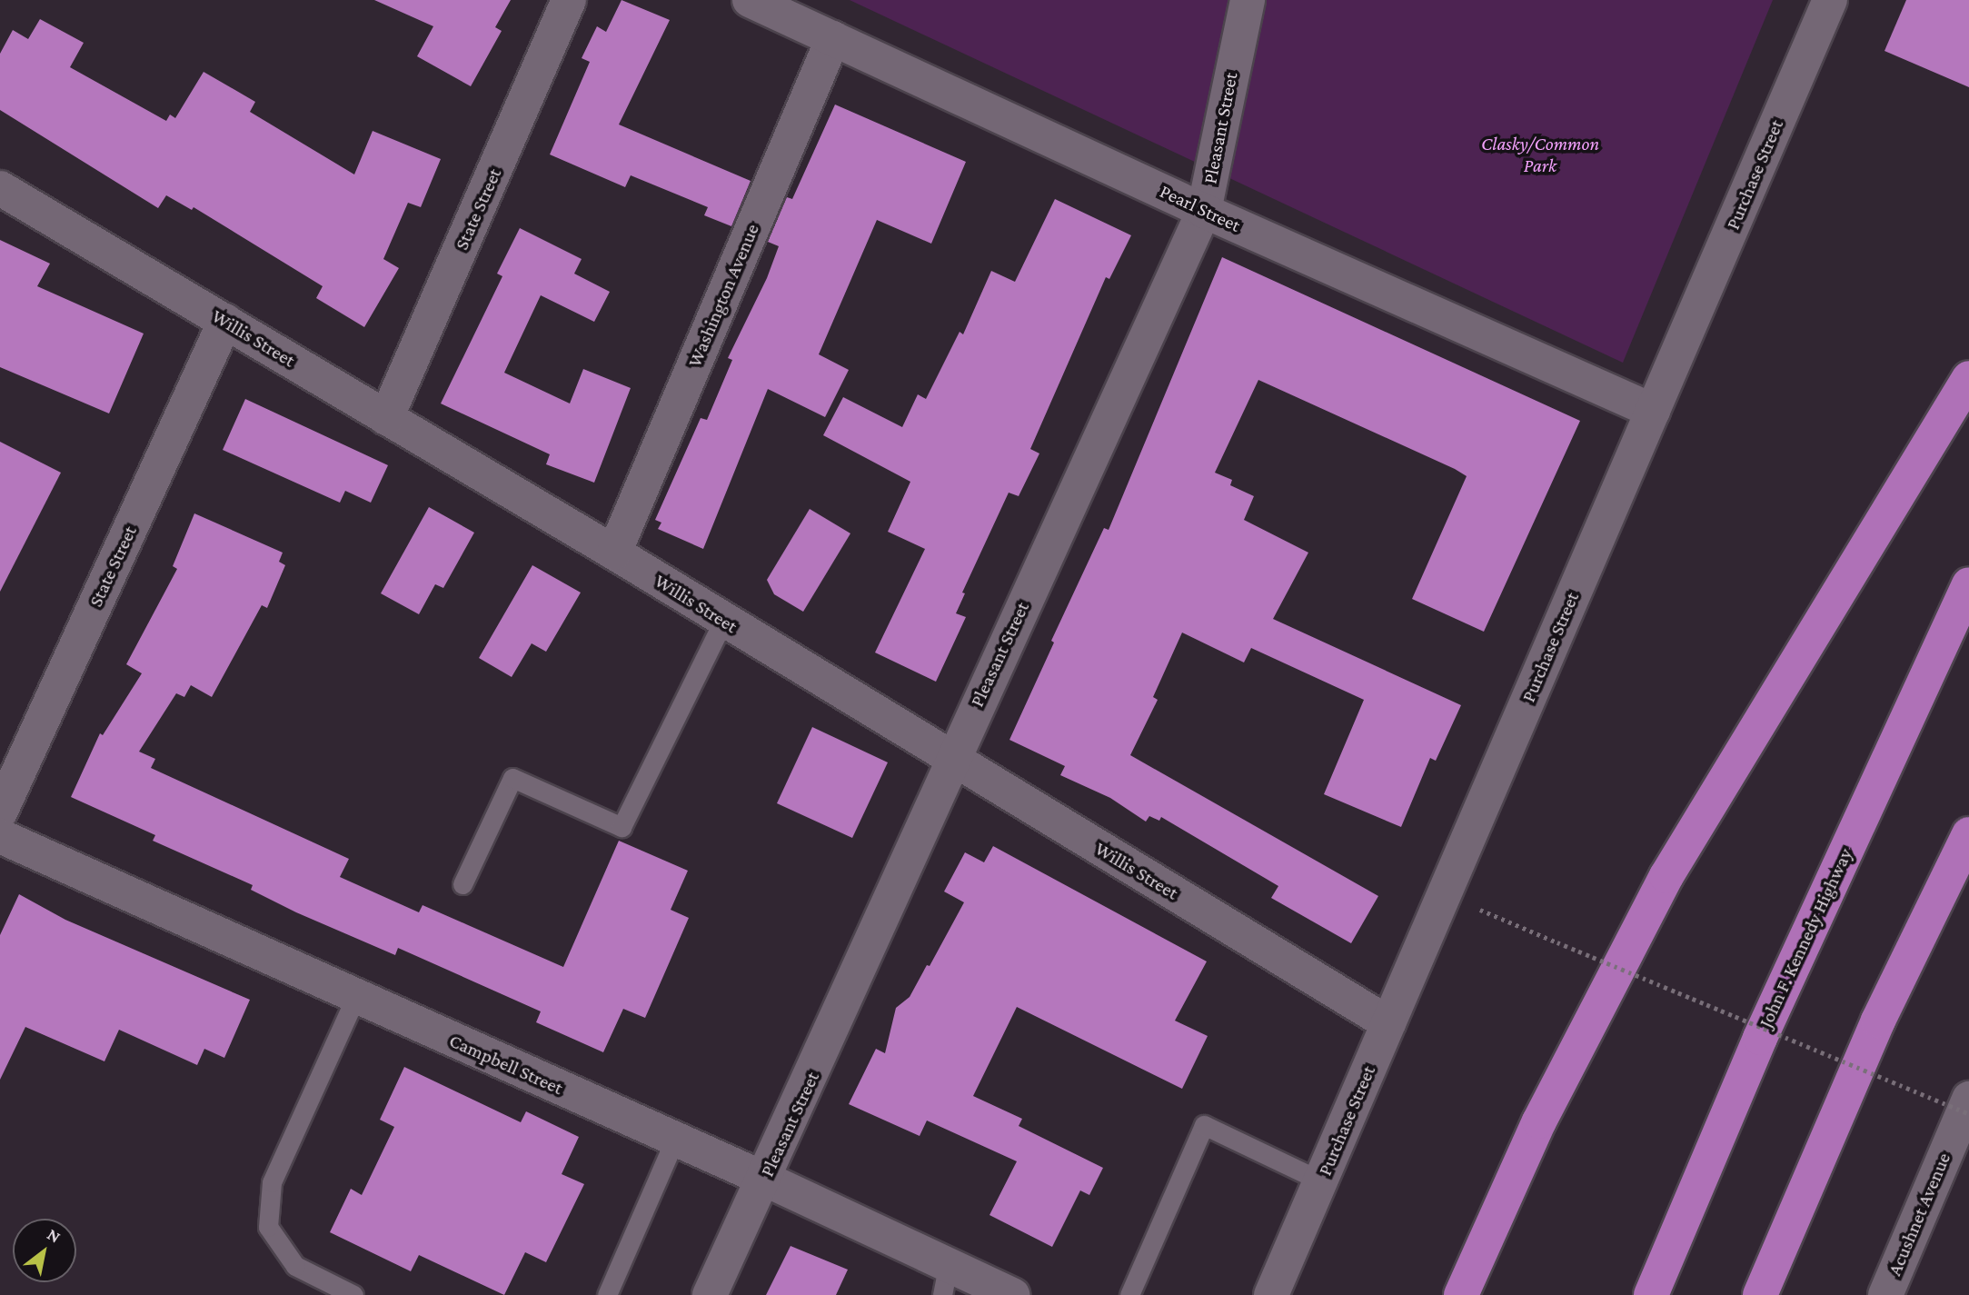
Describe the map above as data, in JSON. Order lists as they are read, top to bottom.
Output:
{
  "streets": {
    "highway": ["John F. Kennedy Highway"],
    "street": [
      "Pleasant Street",
      "Purchase Street",
      "Pearl Street",
      "State Street",
      "Washington Avenue",
      "Willis Street",
      "Campbell Street",
      "Acushnet Avenue"
    ]
  },
  "crossings": [
    ["Pleasant Street", "Pearl Street"],
    ["Pleasant Street", "Willis Street"],
    ["Pleasant Street", "Campbell Street"],
    ["Purchase Street", "Pearl Street"],
    ["Purchase Street", "Willis Street"],
    ["Pearl Street", "Washington Avenue"],
    ["State Street", "Willis Street"],
    ["Washington Avenue", "Willis Street"]
  ],
  "parks": ["Clasky/Common Park"],
  "north": "top right"
}
